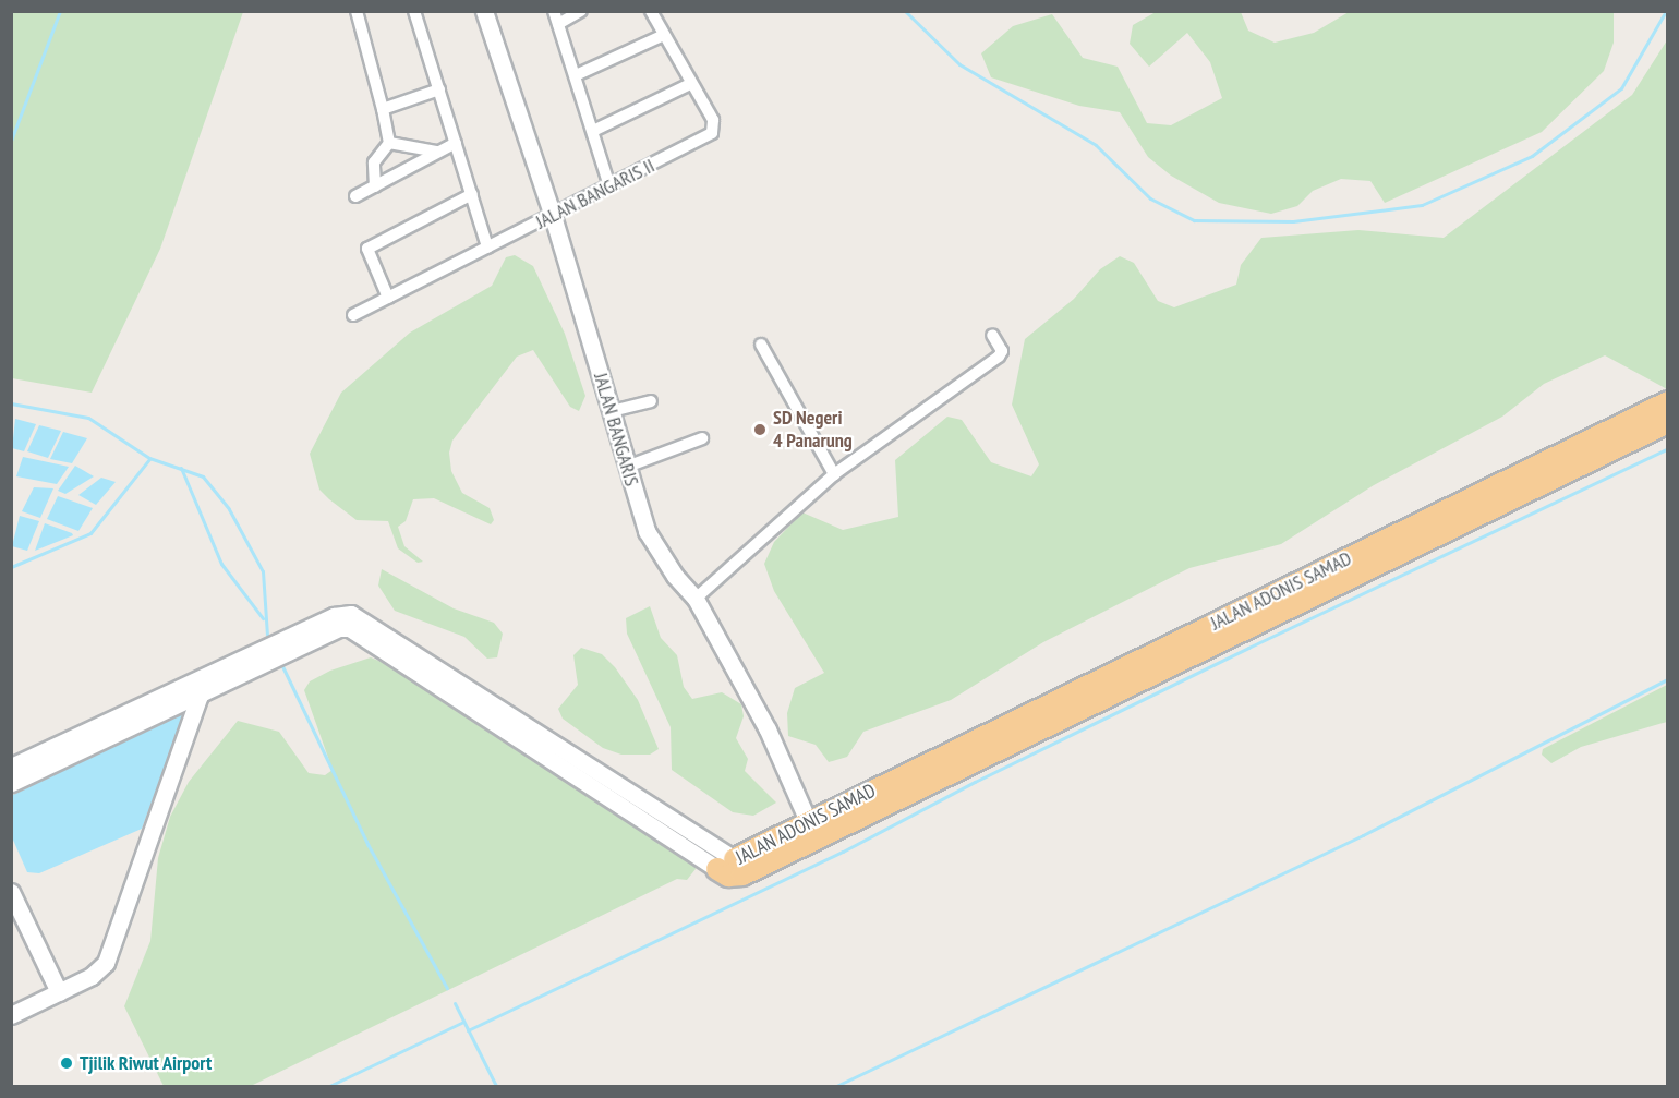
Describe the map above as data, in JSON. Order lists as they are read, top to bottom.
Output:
{
  "streets": {
    "highway": ["JALAN ADONIS SAMAD"],
    "street": ["JALAN BANGARIS II", "JALAN BANGARIS"]
  },
  "crossings": [
    ["JALAN BANGARIS II", "JALAN BANGARIS"],
    ["JALAN BANGARIS", "JALAN ADONIS SAMAD"]
  ],
  "places": ["SD Negeri 4 Panarung", "Tjilik Riwut Airport"]
}
